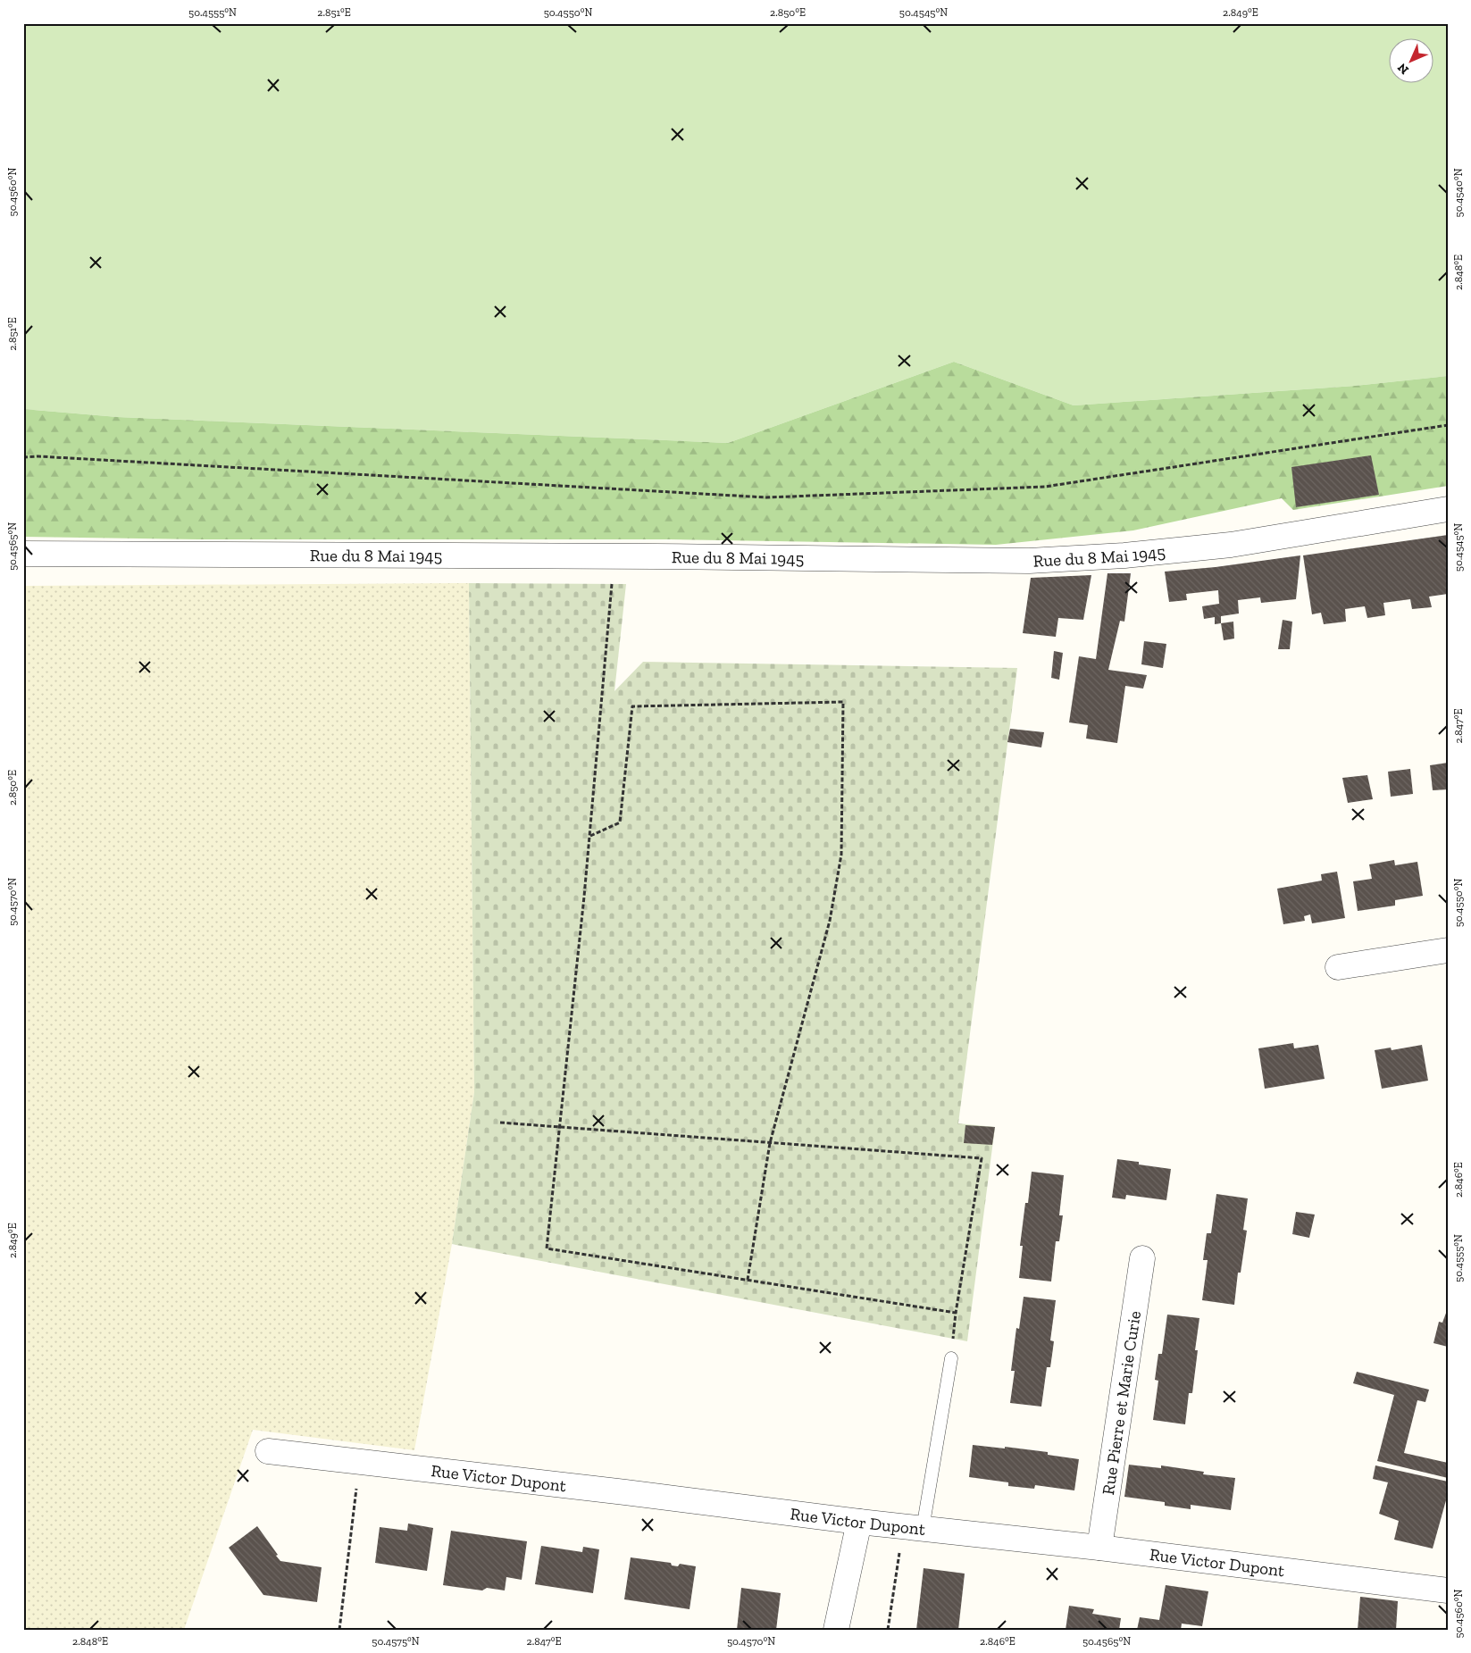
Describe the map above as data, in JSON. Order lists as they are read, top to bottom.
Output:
{
  "streets": {
    "street": ["Rue du 8 Mai 1945", "Rue Pierre et Marie Curie", "Rue Victor Dupont"]
  },
  "crossings": [
    ["Rue Pierre et Marie Curie", "Rue Victor Dupont"]
  ],
  "north": "bottom left",
  "coordinates": [
    "50.4555°N",
    "2.851°E",
    "50.4550°N",
    "2.850°E",
    "50.4545°N",
    "2.849°E",
    "50.4560°N",
    "50.4540°N",
    "2.848°E",
    "50.4565°N",
    "2.847°E",
    "50.4570°N",
    "2.846°E",
    "50.4575°N"
  ]
}
